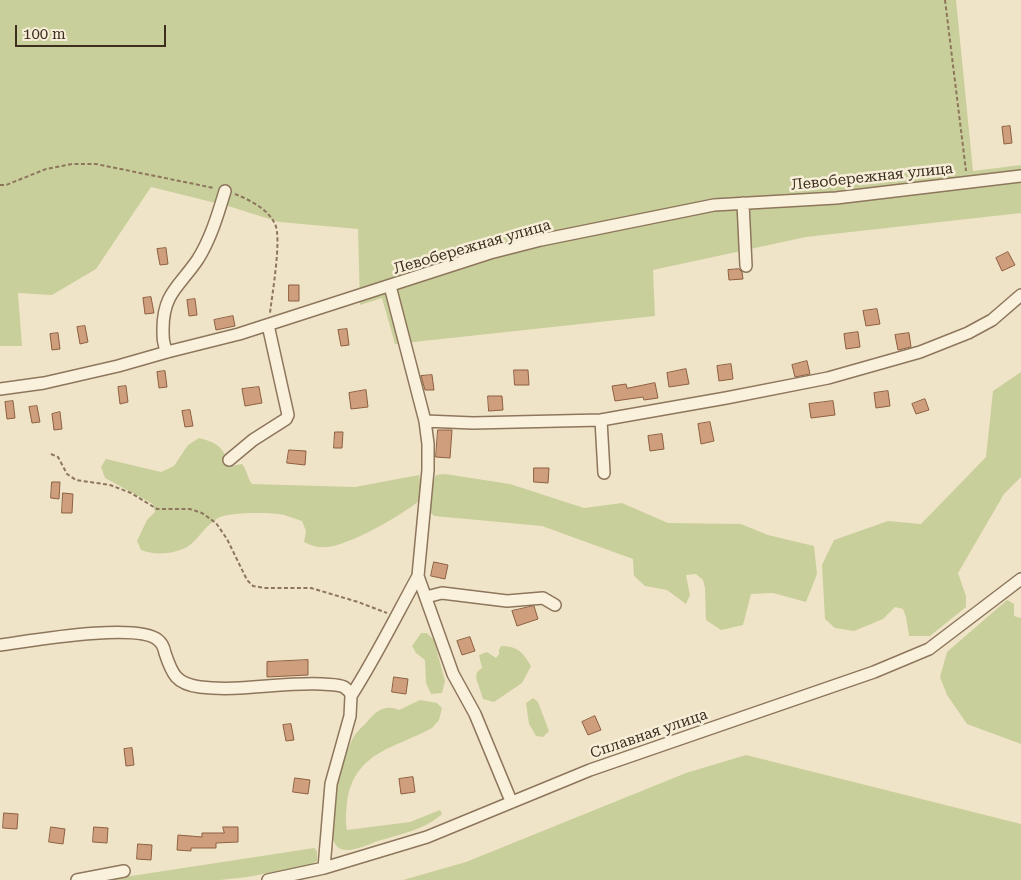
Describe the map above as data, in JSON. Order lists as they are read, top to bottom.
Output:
{
  "streets": {
    "street": ["Левобережная улица", "Сплавная улица"]
  },
  "scale_bar": "100 m"
}
